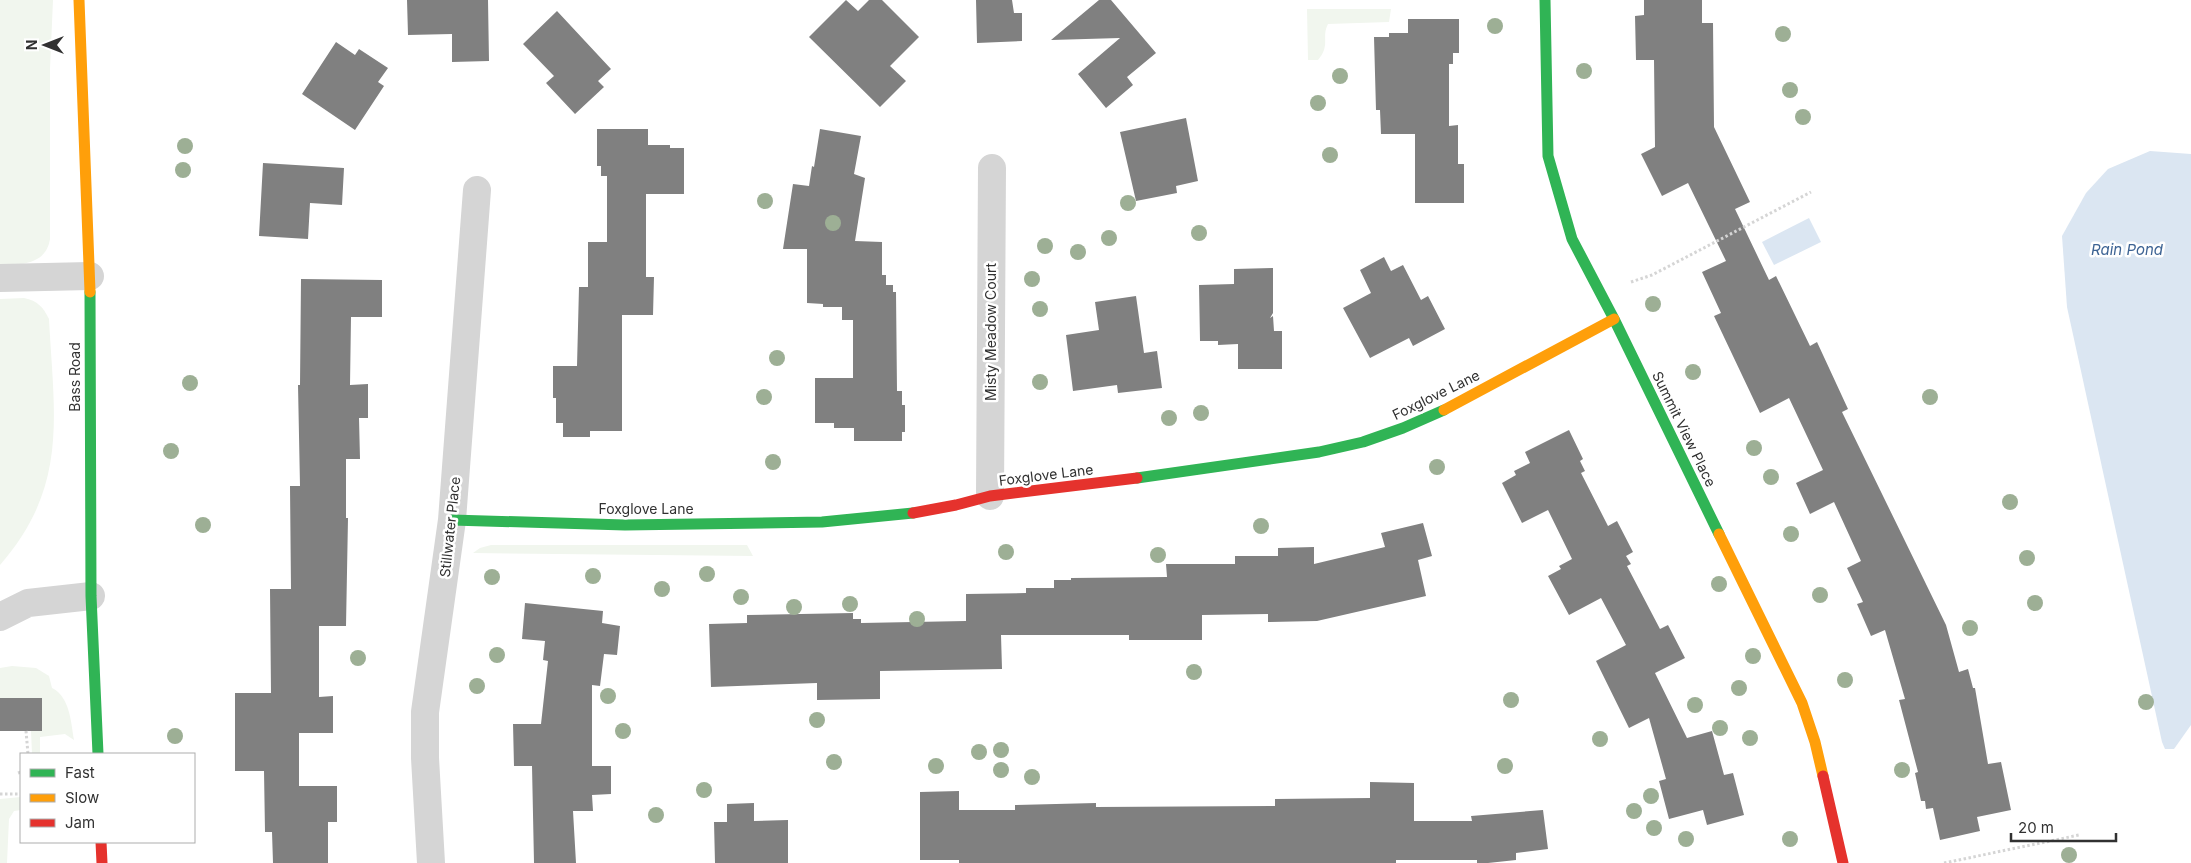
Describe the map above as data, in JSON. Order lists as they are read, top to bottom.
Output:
{
  "streets": {
    "street": [
      "Misty Meadow Court",
      "Bass Road",
      "Foxglove Lane",
      "Summit View Place",
      "Stillwater Place"
    ]
  },
  "crossings": [
    ["Misty Meadow Court", "Foxglove Lane"],
    ["Foxglove Lane", "Summit View Place"],
    ["Foxglove Lane", "Stillwater Place"]
  ],
  "water": ["Rain Pond"],
  "legend": ["Fast", "Slow", "Jam"],
  "scale_bar": "20 m",
  "north": "left"
}
